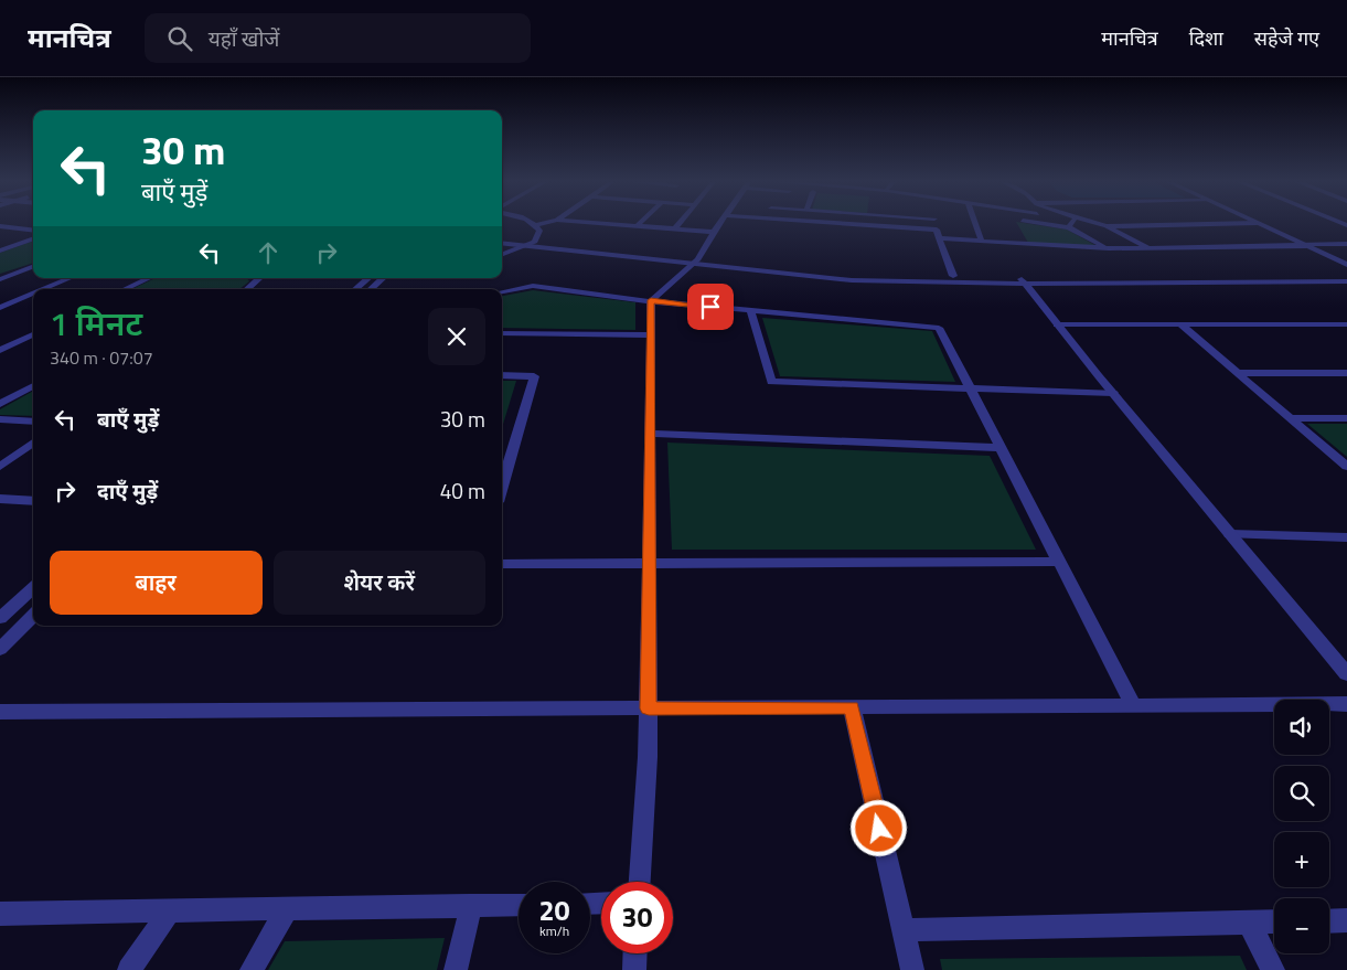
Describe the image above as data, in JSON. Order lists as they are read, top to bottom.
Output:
{
  "page": {
    "header": "मानचित्र",
    "search": "यहाँ खोजें",
    "nav": ["मानचित्र", "दिशा", "सहेजे गए"],
    "turn": ["30 m", "बाएँ मुड़ें"],
    "heading": ["1 मिनट", "340 m · 07:07"],
    "list": [
      {
        "name": "बाएँ मुड़ें",
        "value": "30 m"
      },
      {
        "name": "दाएँ मुड़ें",
        "value": "40 m"
      }
    ],
    "buttons": ["बाहर", "शेयर करें"],
    "map_buttons": ["+", "−"],
    "speed": "20 km/h",
    "limit": "30"
  }
}
